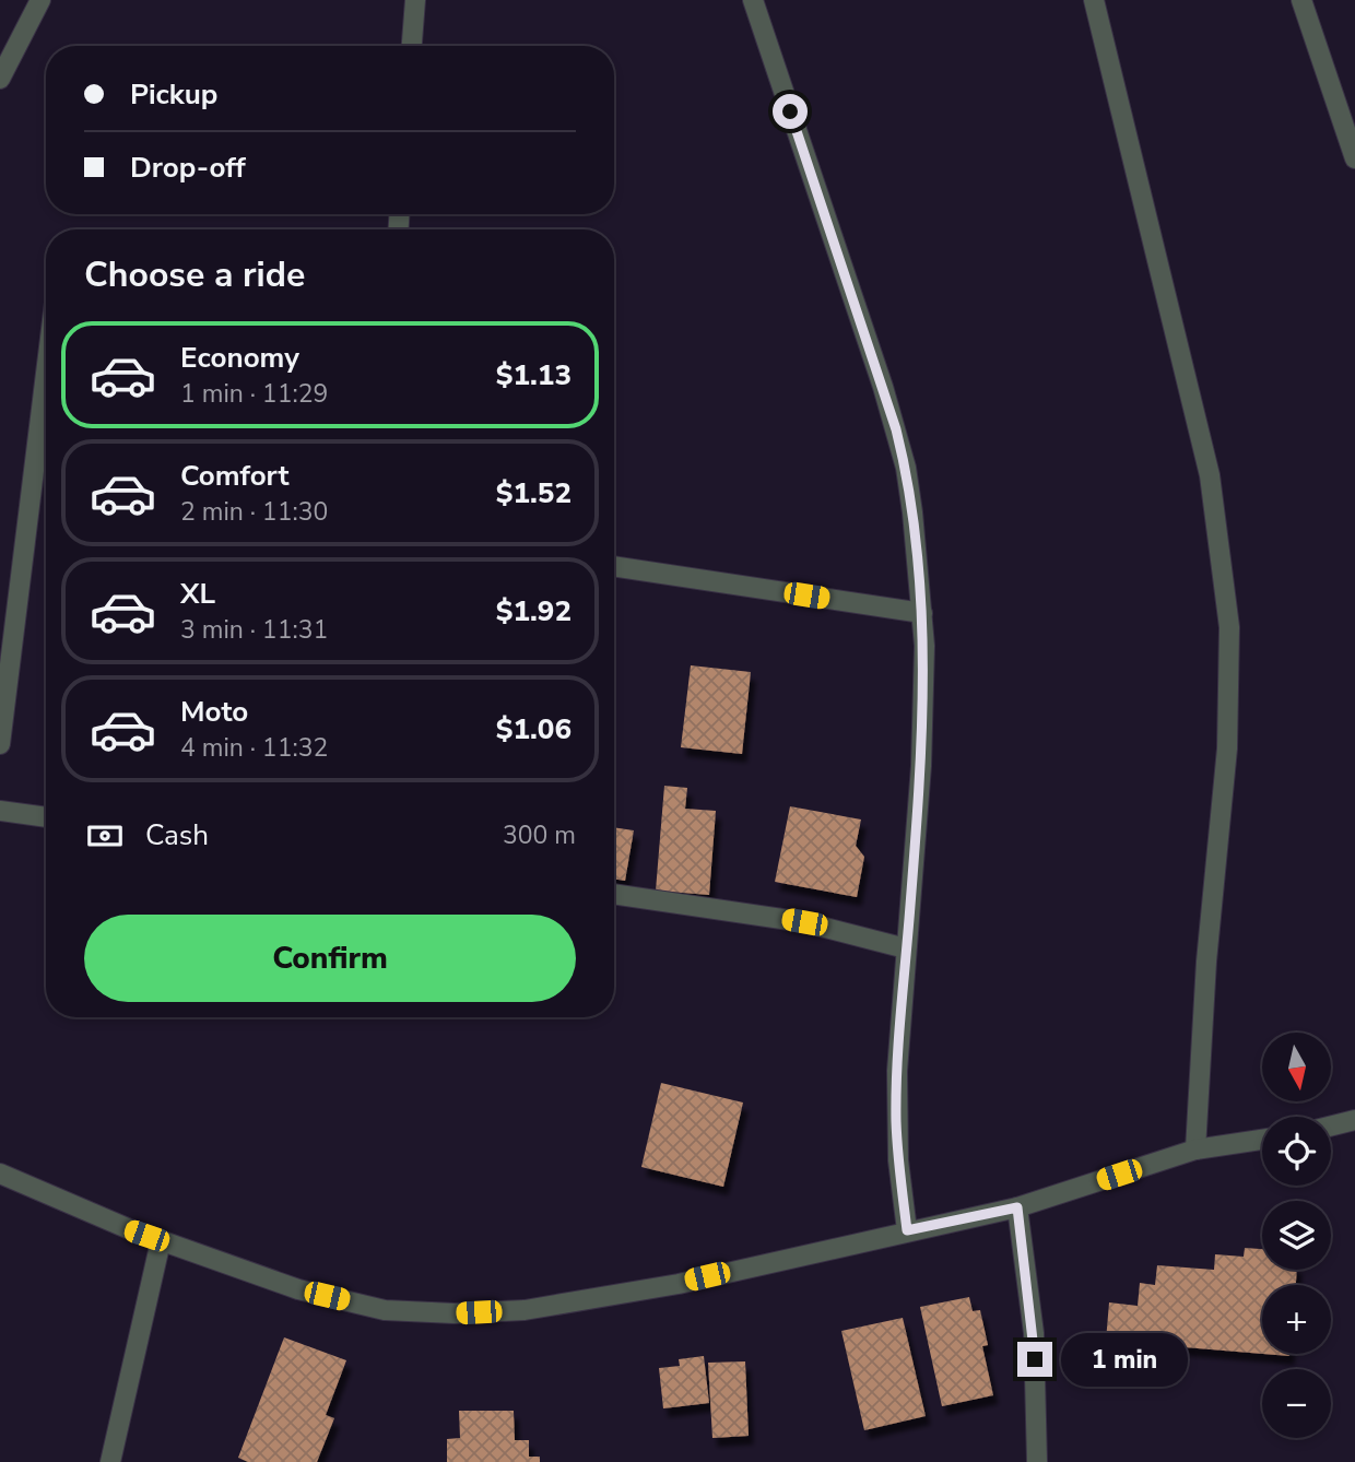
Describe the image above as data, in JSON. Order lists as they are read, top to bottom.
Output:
{
  "north": "bottom",
  "page": {
    "banner": ["Pickup", "Drop-off"],
    "heading": "Choose a ride",
    "list": [
      {
        "name": "Economy",
        "note": "1 min · 11:29",
        "value": "$1.13"
      },
      {
        "name": "Comfort",
        "note": "2 min · 11:30",
        "value": "$1.52"
      },
      {
        "name": "XL",
        "note": "3 min · 11:31",
        "value": "$1.92"
      },
      {
        "name": "Moto",
        "note": "4 min · 11:32",
        "value": "$1.06"
      }
    ],
    "pay": ["Cash", "300 m"],
    "buttons": "Confirm",
    "map_buttons": ["+", "−"],
    "bubble": "1 min"
  }
}
